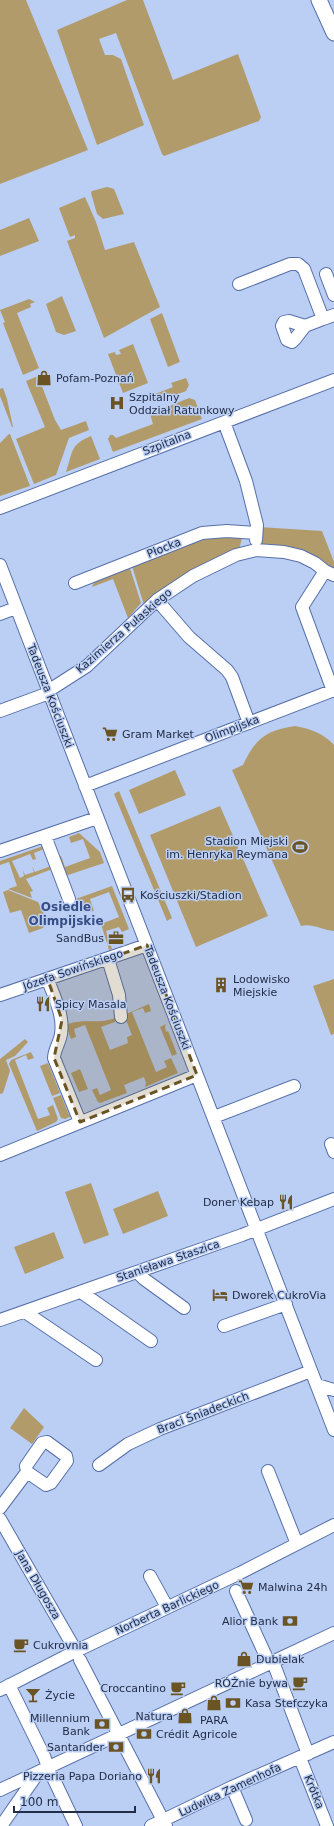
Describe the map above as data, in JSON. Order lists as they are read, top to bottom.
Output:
{
  "streets": {
    "street": [
      "Szpitalna",
      "Płocka",
      "Kazimierza Pułaskiego",
      "Tadeusza Kościuszki",
      "Olimpijska",
      "Józefa Sowińskiego",
      "Stanisława Staszica",
      "Braci Śniadeckich",
      "Jana Długosza",
      "Norberta Barlickiego",
      "Ludwika Zamenhofa",
      "Krótka"
    ]
  },
  "crossings": [
    ["Kazimierza Pułaskiego", "Tadeusza Kościuszki"],
    ["Tadeusza Kościuszki", "Olimpijska"],
    ["Tadeusza Kościuszki", "Józefa Sowińskiego"],
    ["Tadeusza Kościuszki", "Stanisława Staszica"],
    ["Tadeusza Kościuszki", "Braci Śniadeckich"],
    ["Jana Długosza", "Norberta Barlickiego"],
    ["Jana Długosza", "Ludwika Zamenhofa"],
    ["Ludwika Zamenhofa", "Krótka"]
  ],
  "districts": ["Osiedle Olimpijskie"],
  "places": {
    "shop": [
      "Pofam-Poznań",
      "Dubielak",
      "PARA",
      "Natura"
    ],
    "hospital": ["Szpitalny Oddział Ratunkowy"],
    "supermarket": ["Gram Market", "Malwina 24h"],
    "sports": ["Stadion Miejski im. Henryka Reymana"],
    "bus stop": ["Kościuszki/Stadion"],
    "office": ["SandBus"],
    "building": ["Lodowisko Miejskie"],
    "restaurant": ["Spicy Masala", "Doner Kebap", "Pizzeria Papa Doriano"],
    "hotel": ["Dworek CukroVia"],
    "bank": [
      "Alior Bank",
      "Kasa Stefczyka",
      "Millennium Bank",
      "Crédit Agricole",
      "Santander"
    ],
    "cafe": ["Cukrovnia", "RÓŻnie bywa", "Croccantino"],
    "bar": ["Życie"]
  },
  "scale_bar": "100 m"
}
